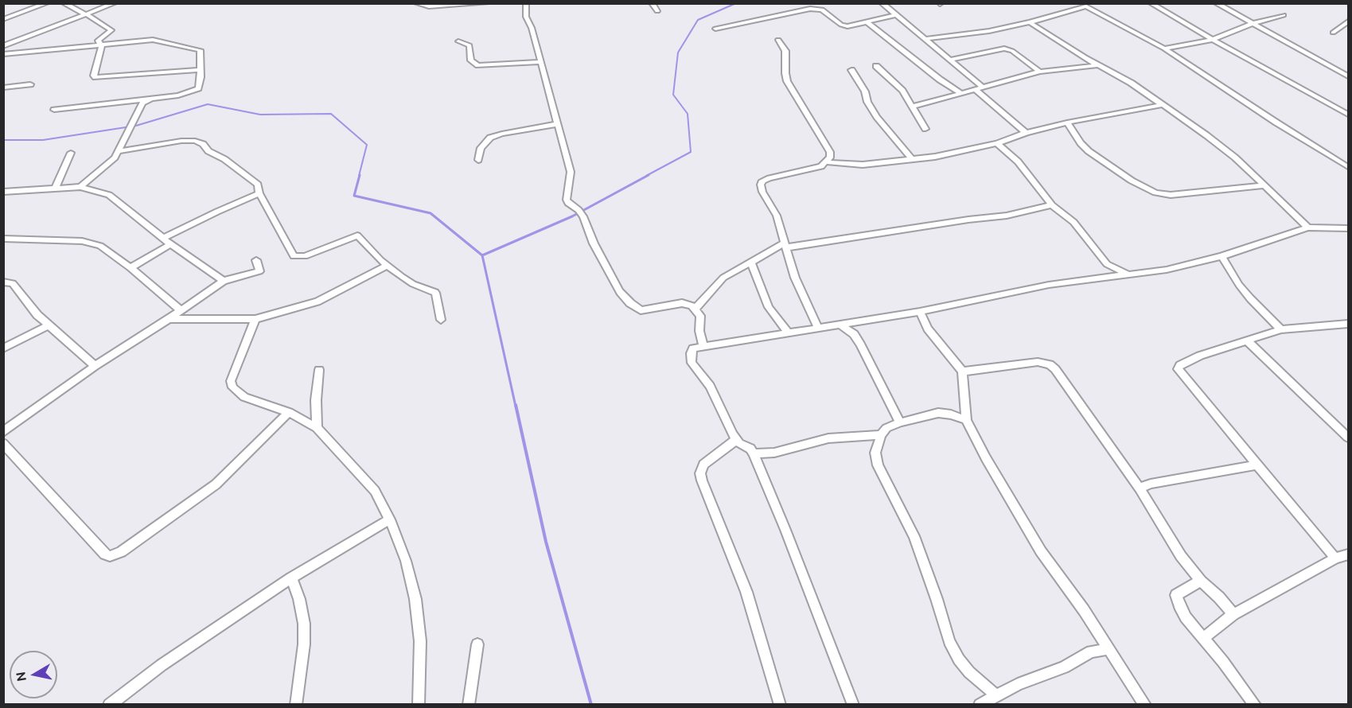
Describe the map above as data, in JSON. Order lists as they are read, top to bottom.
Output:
{
  "north": "left"
}
